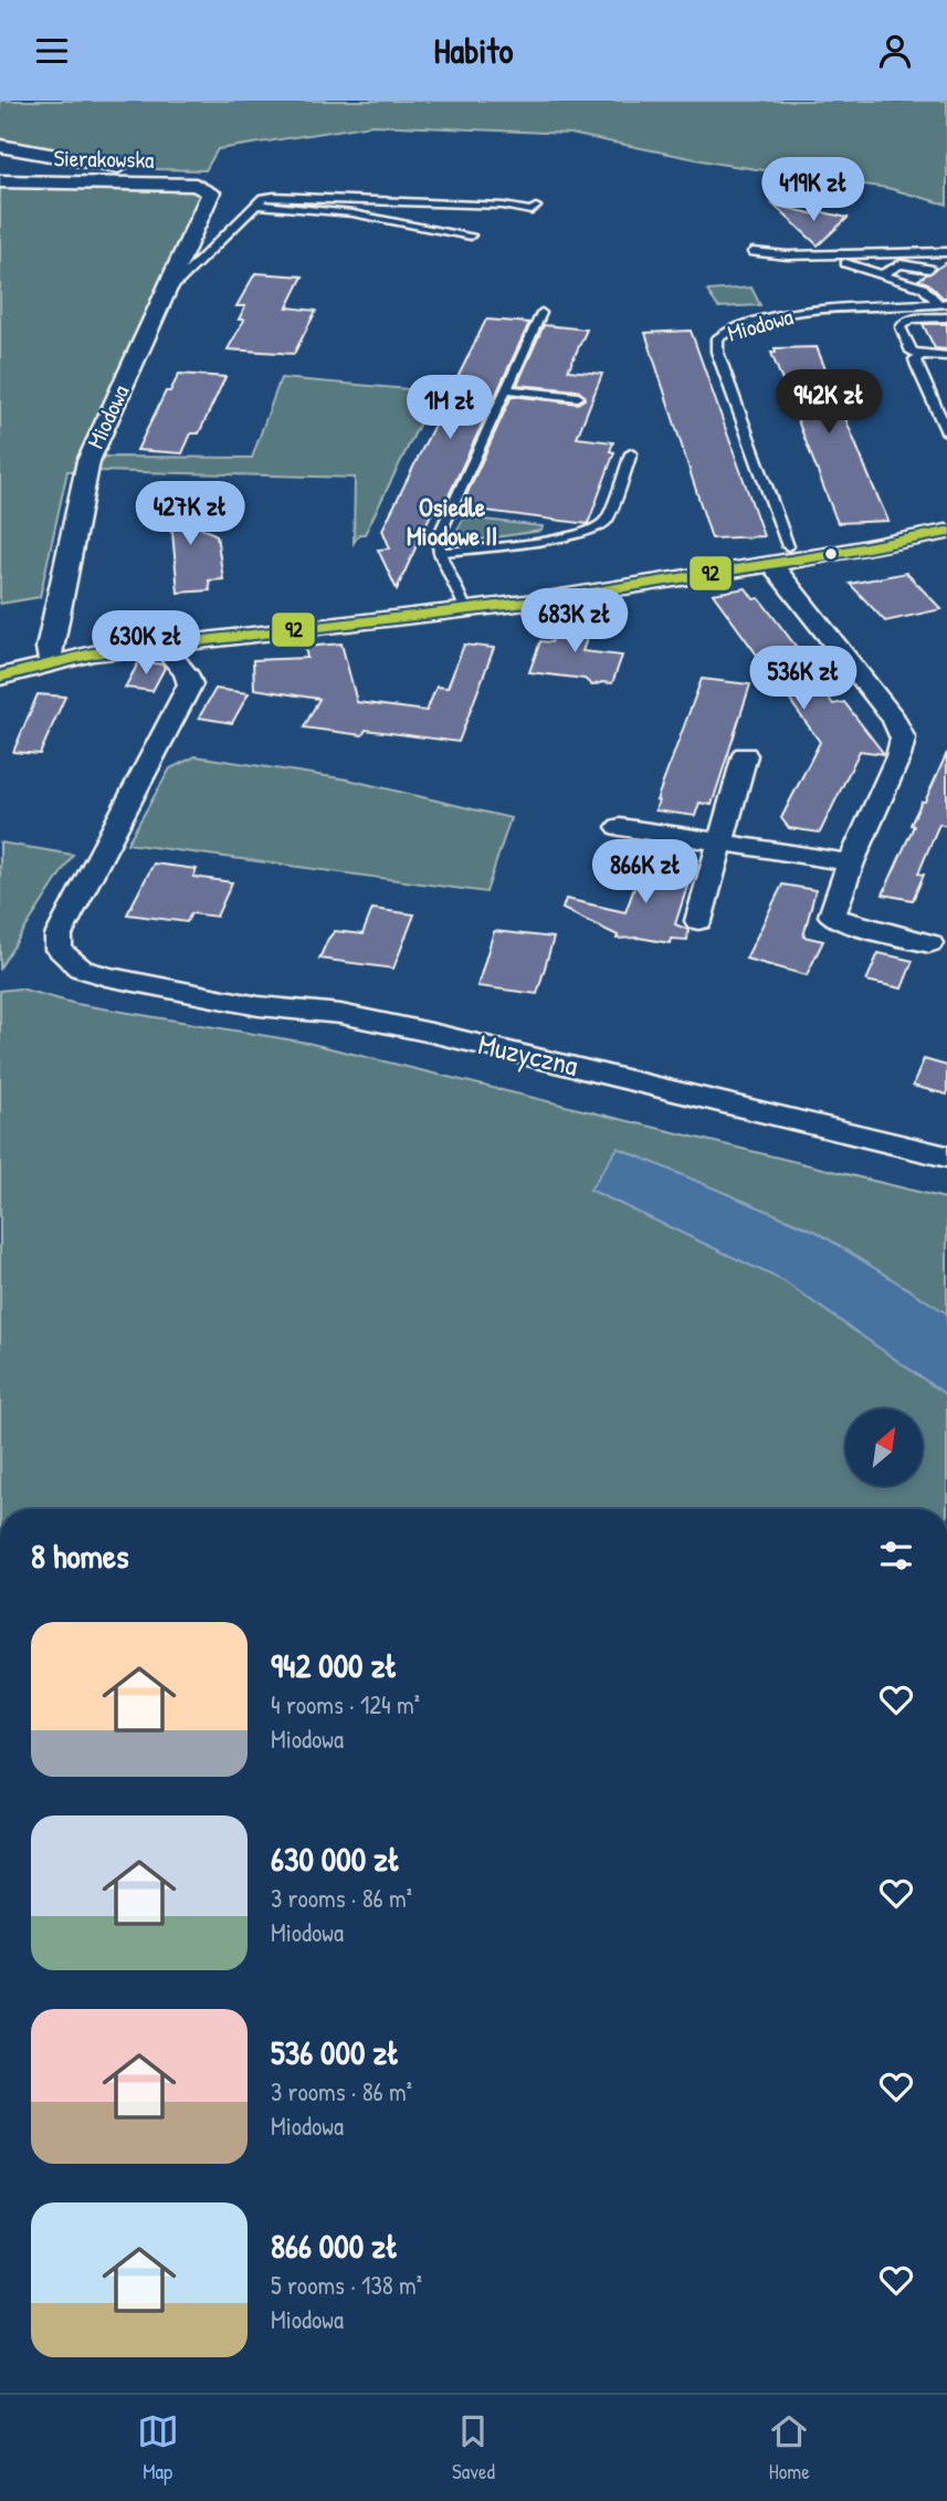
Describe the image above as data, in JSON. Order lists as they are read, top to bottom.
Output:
{
  "streets": {
    "street": ["Sierakowska", "Miodowa", "Muzyczna"]
  },
  "crossings": [
    ["Sierakowska", "Miodowa"]
  ],
  "districts": ["Osiedle Miodowe II"],
  "lines": ["transit line 92"],
  "north": "top right",
  "page": {
    "header": "Habito",
    "price": [
      "419K zł",
      "942K zł",
      "1M zł",
      "427K zł",
      "683K zł",
      "630K zł",
      "536K zł",
      "866K zł"
    ],
    "heading": "8 homes",
    "list": [
      {
        "name": "942 000 zł",
        "note": "4 rooms · 124 m² · Miodowa"
      },
      {
        "name": "630 000 zł",
        "note": "3 rooms · 86 m² · Miodowa"
      },
      {
        "name": "536 000 zł",
        "note": "3 rooms · 86 m² · Miodowa"
      },
      {
        "name": "866 000 zł",
        "note": "5 rooms · 138 m² · Miodowa"
      }
    ],
    "tabs": ["Map", "Saved", "Home"]
  }
}
